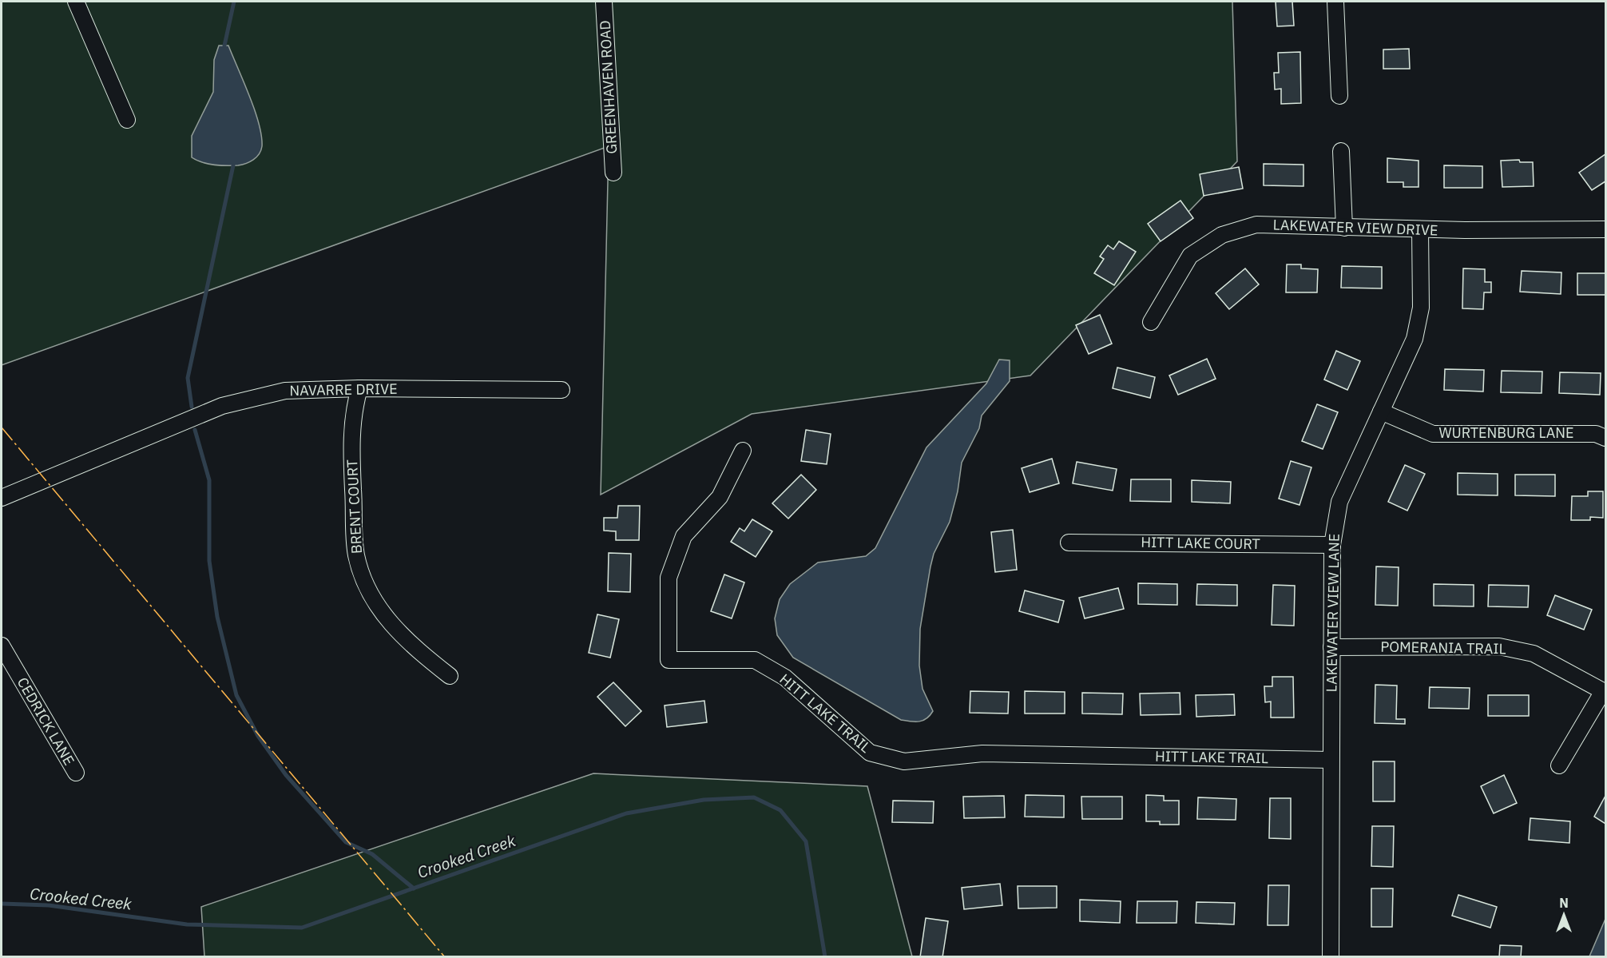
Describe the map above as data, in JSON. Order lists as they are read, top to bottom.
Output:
{
  "streets": {
    "street": [
      "GREENHAVEN ROAD",
      "LAKEWATER VIEW DRIVE",
      "NAVARRE DRIVE",
      "WURTENBURG LANE",
      "BRENT COURT",
      "HITT LAKE COURT",
      "LAKEWATER VIEW LANE",
      "POMERANIA TRAIL",
      "HITT LAKE TRAIL",
      "CEDRICK LANE"
    ]
  },
  "crossings": [
    ["LAKEWATER VIEW DRIVE", "LAKEWATER VIEW LANE"],
    ["NAVARRE DRIVE", "BRENT COURT"],
    ["WURTENBURG LANE", "LAKEWATER VIEW LANE"],
    ["HITT LAKE COURT", "LAKEWATER VIEW LANE"],
    ["LAKEWATER VIEW LANE", "POMERANIA TRAIL"],
    ["LAKEWATER VIEW LANE", "HITT LAKE TRAIL"]
  ],
  "water": ["Crooked Creek"],
  "north": "top"
}
